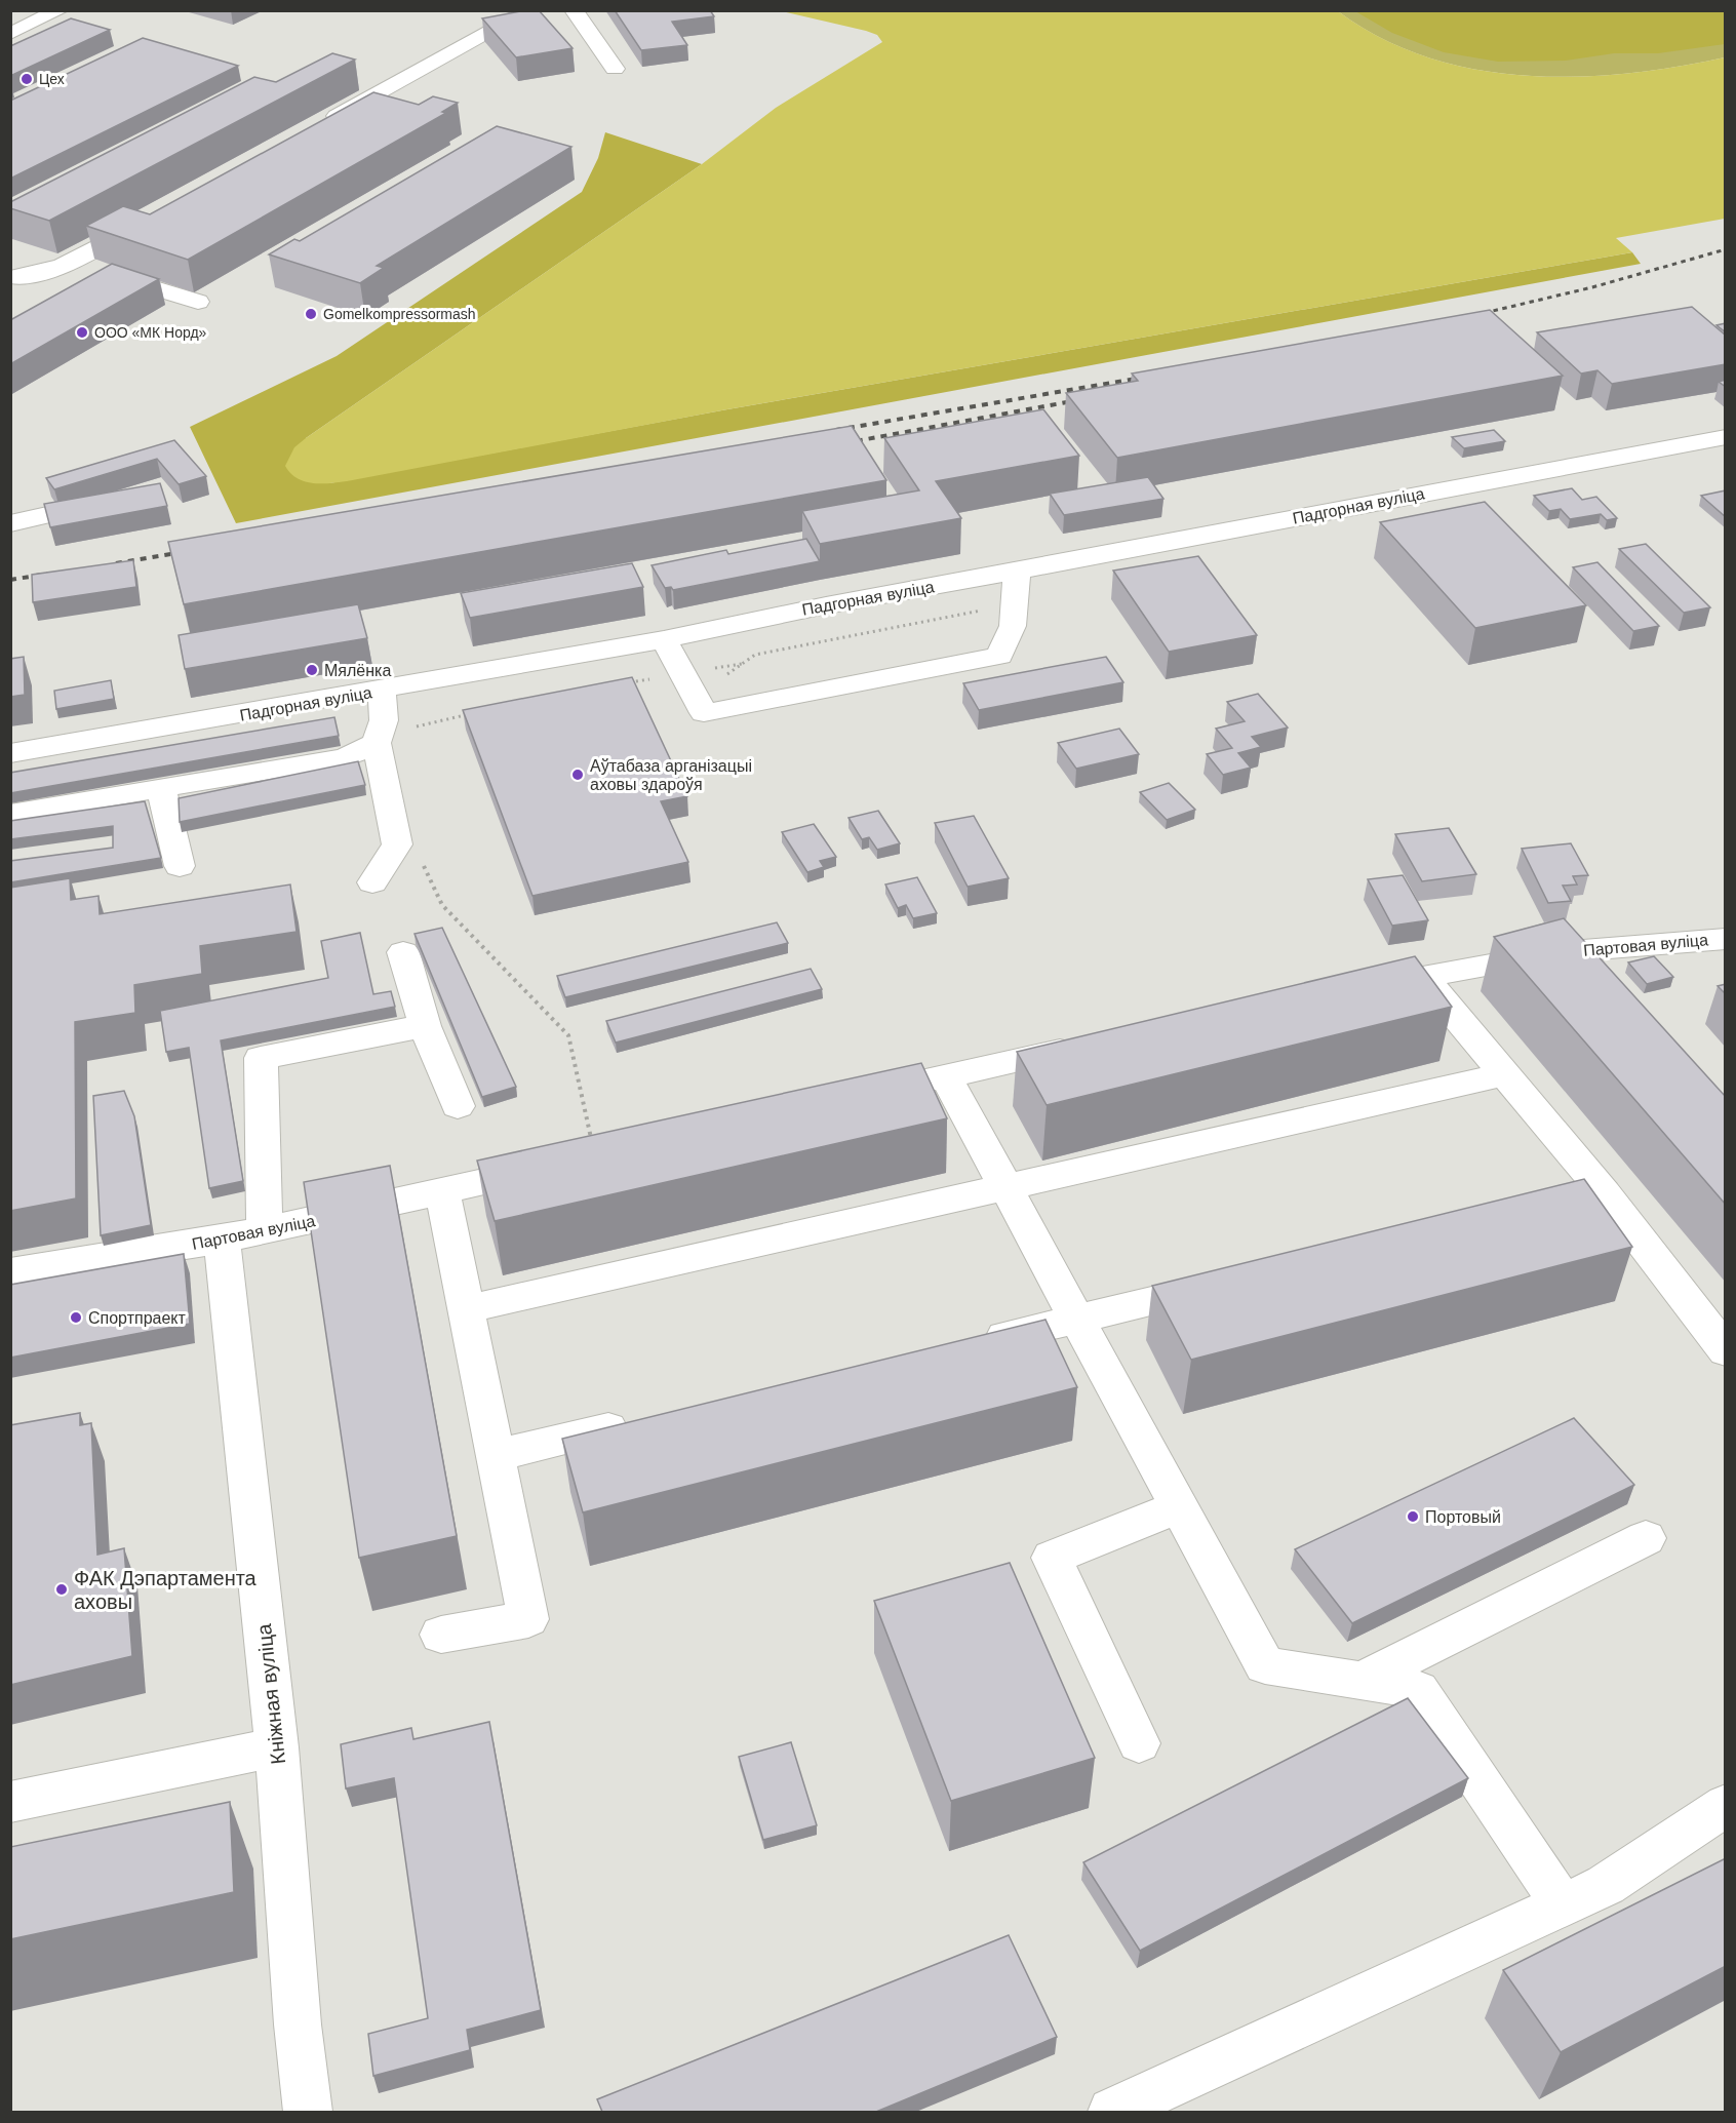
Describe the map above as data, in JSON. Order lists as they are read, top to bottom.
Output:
{
  "streets": {
    "street": ["Падгорная вуліца", "Партовая вуліца", "Кніжная вуліца"]
  },
  "crossings": [
    ["Партовая вуліца", "Кніжная вуліца"]
  ],
  "places": [
    "Цех",
    "Gomelkompressormash",
    "ООО «МК Норд»",
    "Мялёнка",
    "Аўтабаза арганізацыі аховы здароўя",
    "Спортпраект",
    "Портовый",
    "ФАК Дэпартамента аховы"
  ]
}
